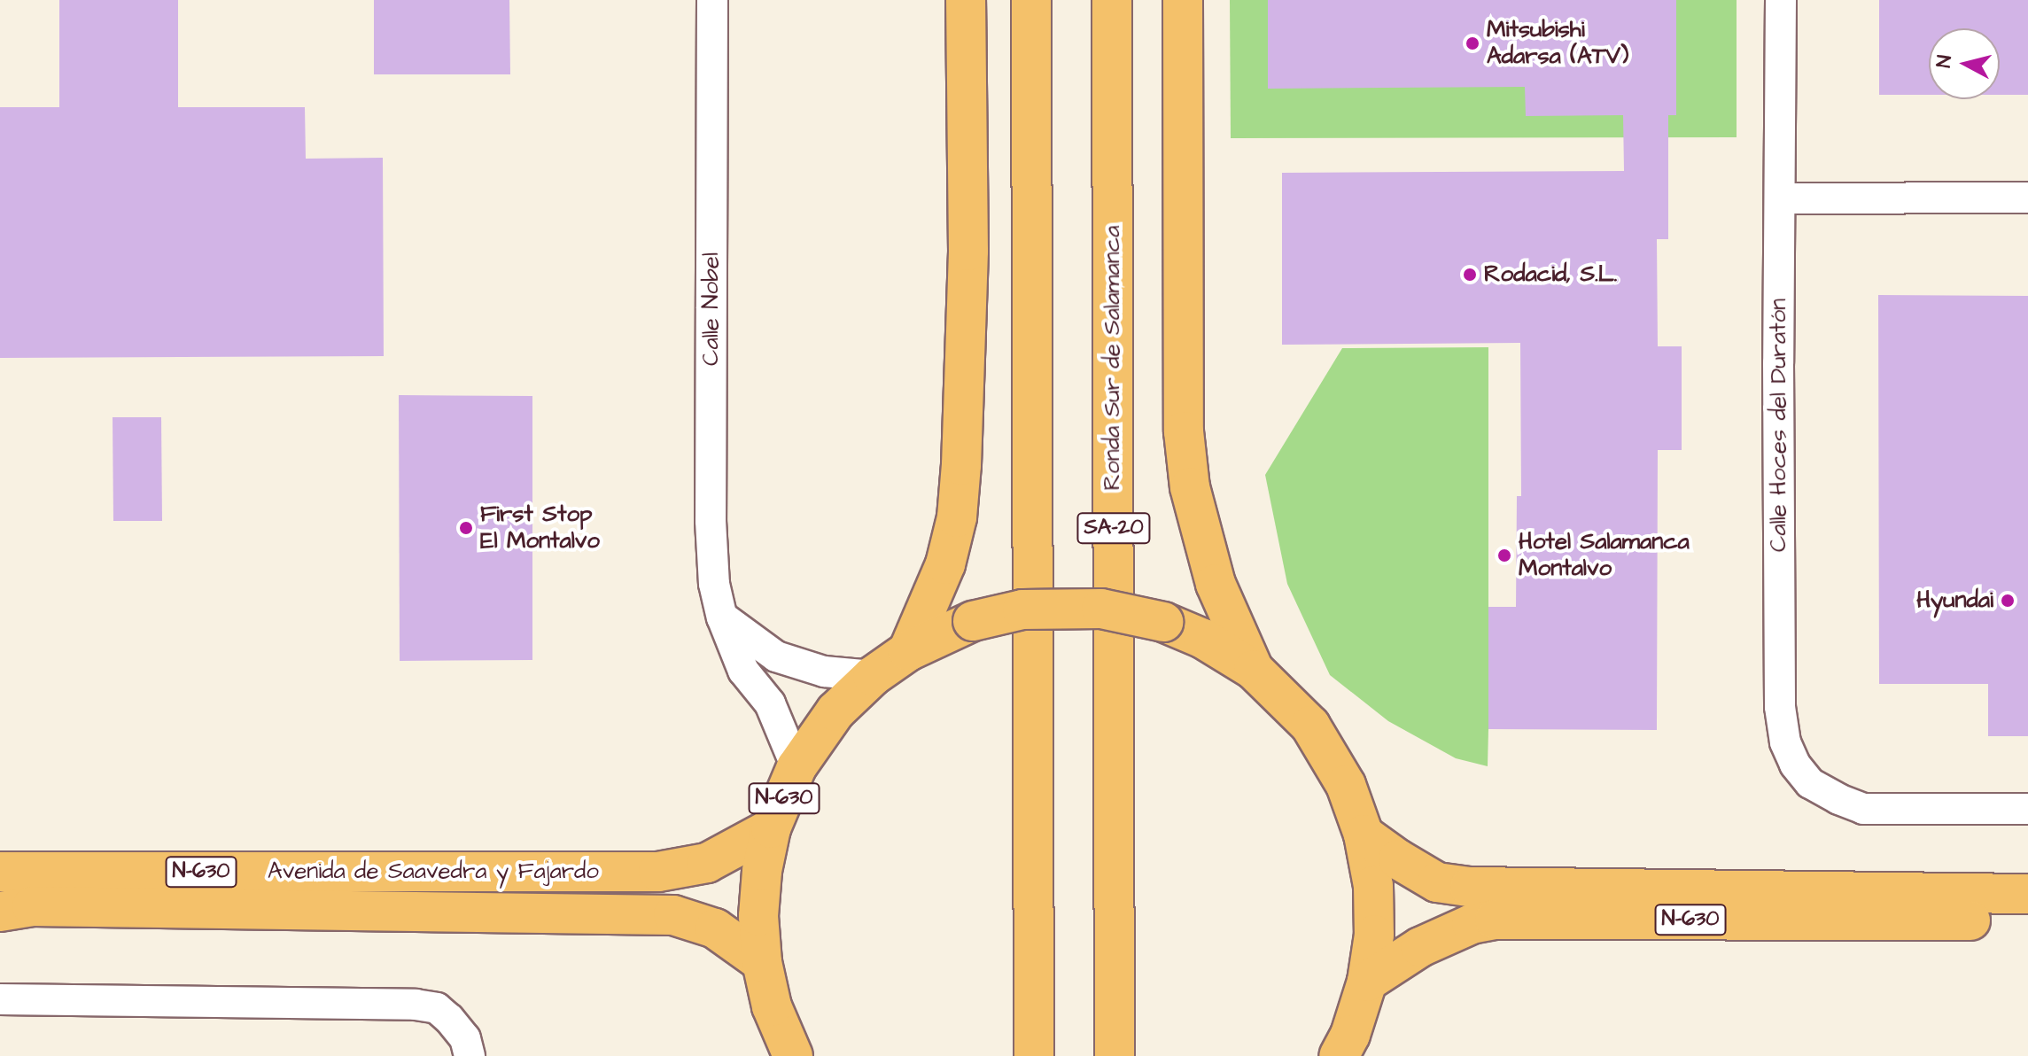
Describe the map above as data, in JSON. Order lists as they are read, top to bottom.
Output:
{
  "streets": {
    "highway": [
      "Ronda Sur de Salamanca",
      "SA-20",
      "N-630",
      "Avenida de Saavedra y Fajardo"
    ],
    "street": ["Calle Nobel", "Calle Hoces del Duratón"]
  },
  "crossings": [
    ["Calle Nobel", "N-630"],
    ["N-630", "Avenida de Saavedra y Fajardo"]
  ],
  "places": [
    "Mitsubishi Adarsa (ATV)",
    "Rodacid, S.L.",
    "First Stop El Montalvo",
    "Hotel Salamanca Montalvo",
    "Hyundai"
  ],
  "north": "left"
}
